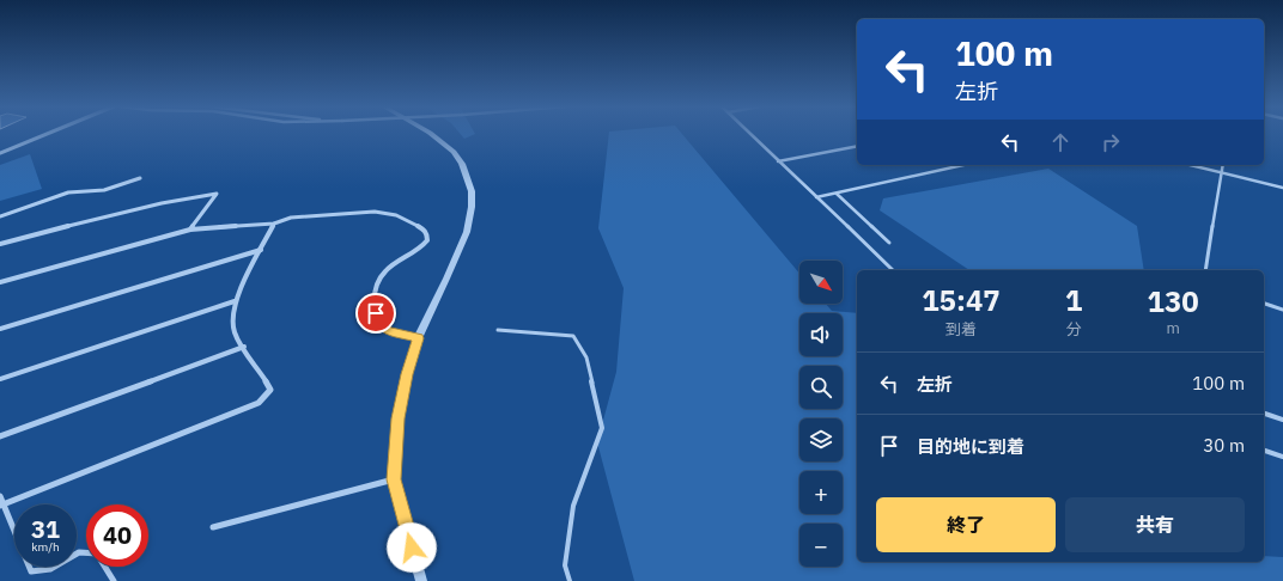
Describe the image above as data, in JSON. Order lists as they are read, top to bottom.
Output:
{
  "north": "bottom right",
  "page": {
    "turn": ["100 m", "左折"],
    "map_buttons": ["+", "−"],
    "eta": [
      "15:47",
      "到着",
      "1",
      "分",
      "130",
      "m"
    ],
    "list": [
      {
        "name": "左折",
        "value": "100 m"
      },
      {
        "name": "目的地に到着",
        "value": "30 m"
      }
    ],
    "buttons": ["終了", "共有"],
    "speed": "31 km/h",
    "limit": "40"
  }
}
